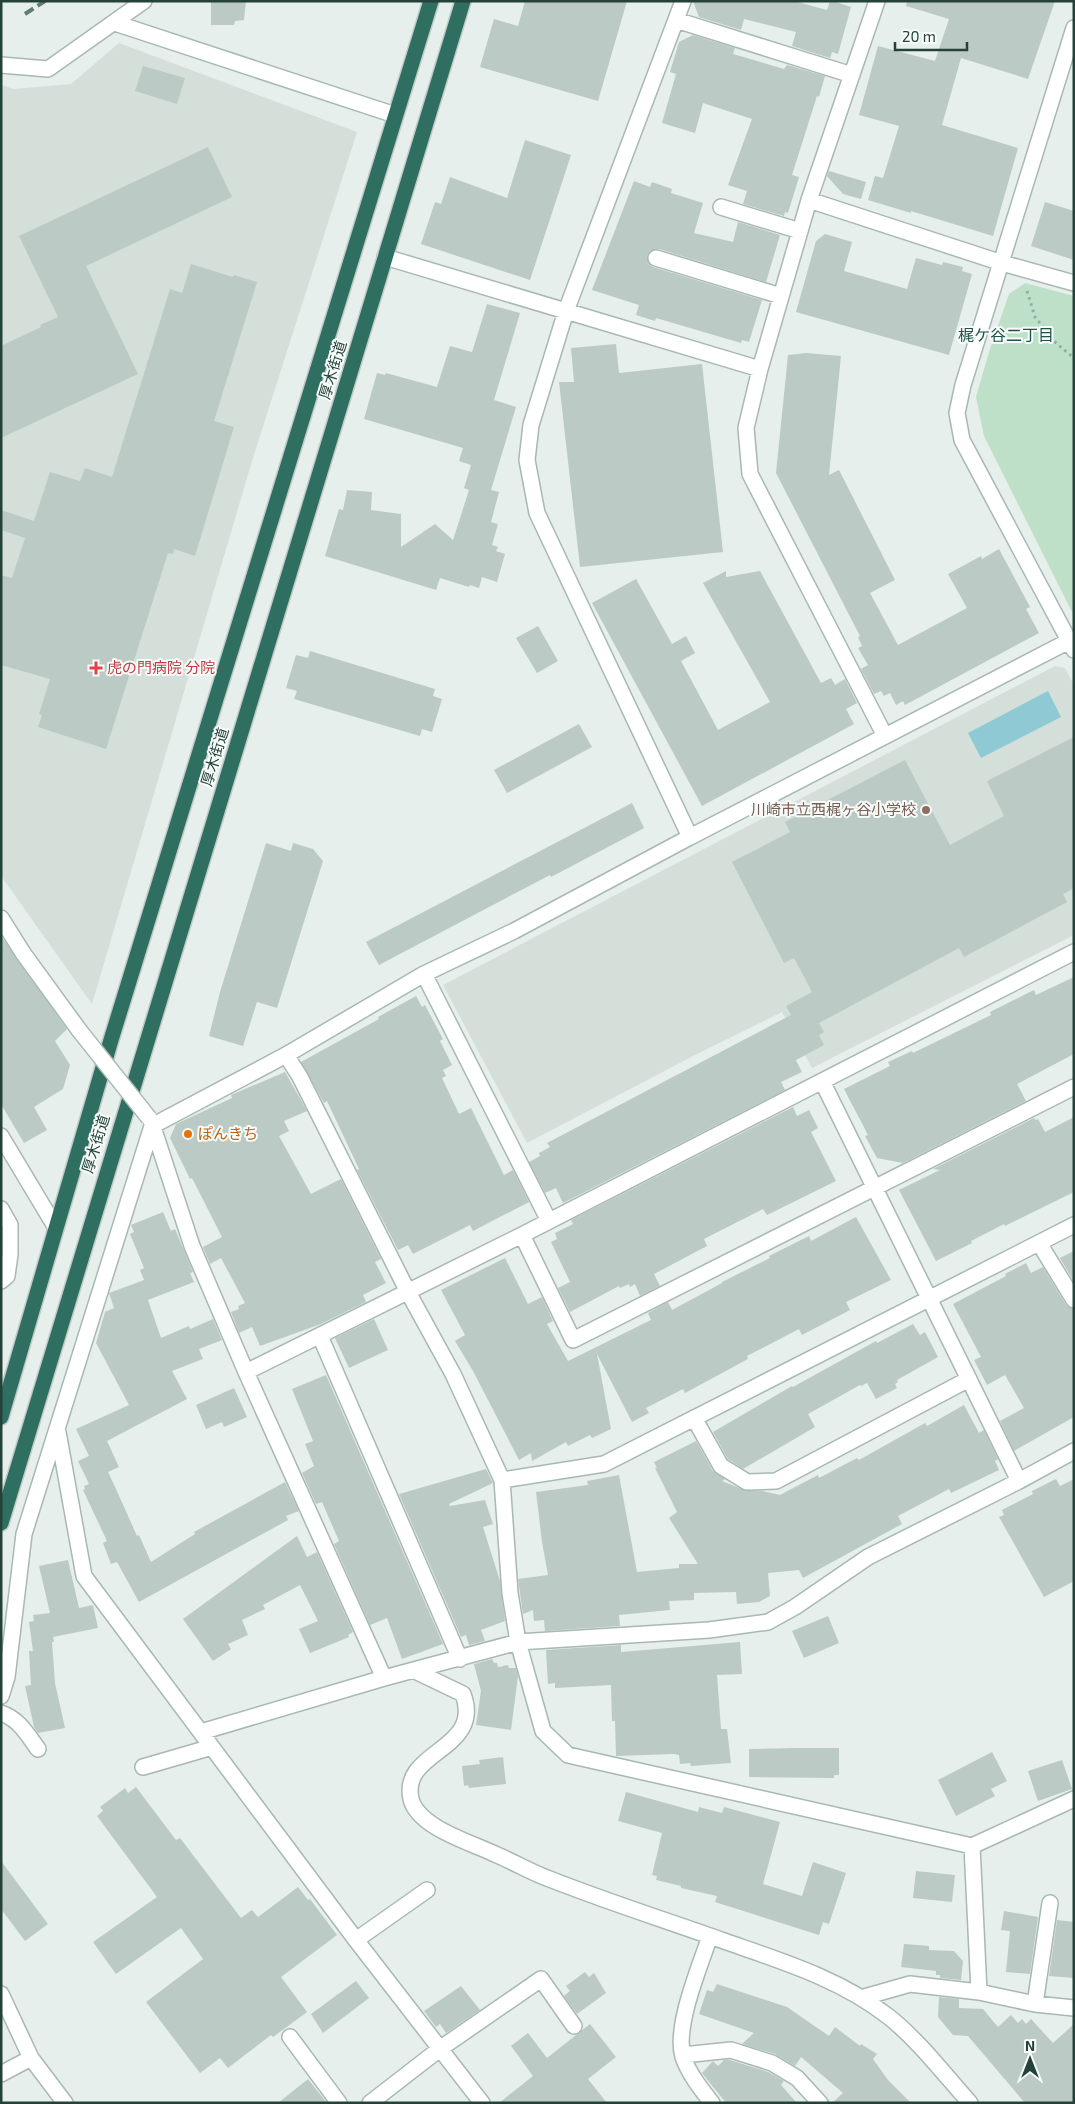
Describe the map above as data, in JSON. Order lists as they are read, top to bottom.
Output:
{
  "streets": {
    "highway": ["厚木街道"]
  },
  "districts": ["梶ケ谷二丁目"],
  "places": {
    "health": ["虎の門病院 分院"],
    "other": ["川崎市立西梶ヶ谷小学校", "ぽんきち"]
  },
  "scale_bar": "20 m",
  "north": "top"
}
